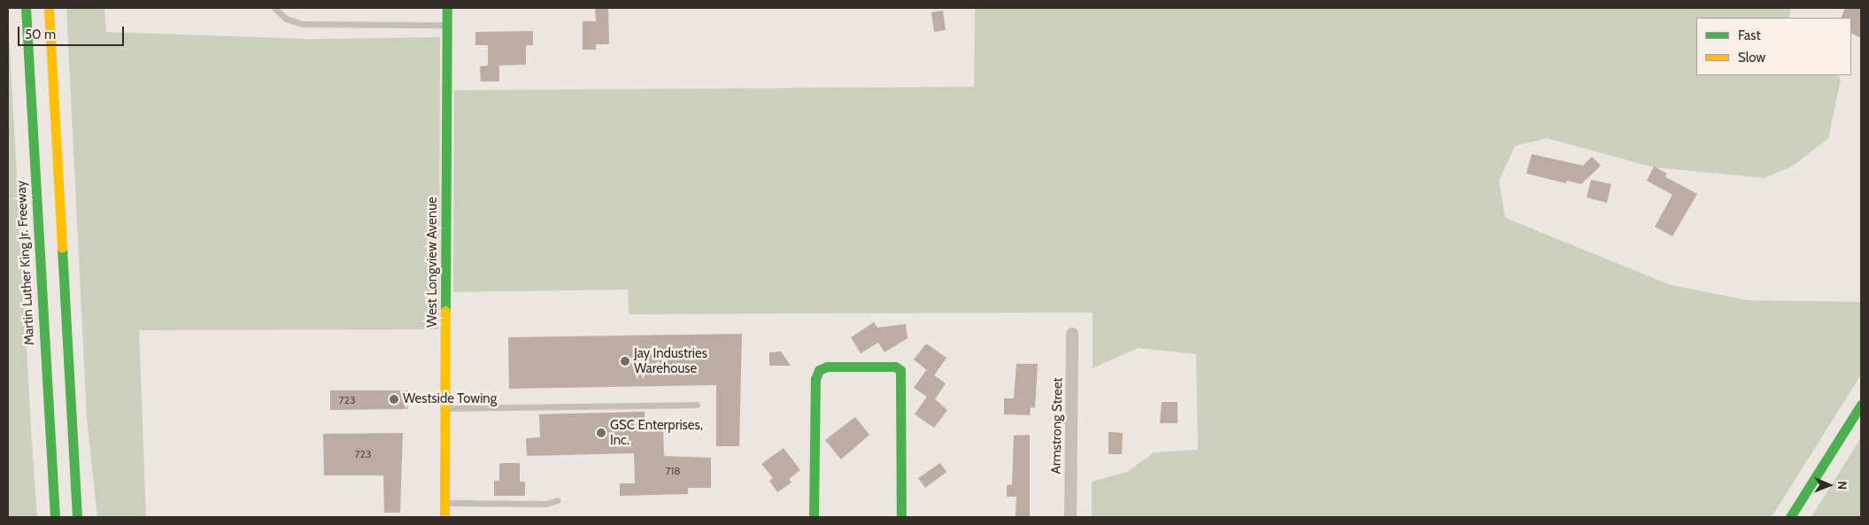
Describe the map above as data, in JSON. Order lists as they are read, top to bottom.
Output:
{
  "streets": {
    "main road": ["West Longview Avenue", "Martin Luther King Jr. Freeway"],
    "street": ["Armstrong Street"]
  },
  "places": ["Jay Industries Warehouse", "Westside Towing", "GSC Enterprises, Inc."],
  "house_numbers": ["723", "723", "718"],
  "legend": ["Fast", "Slow"],
  "scale_bar": "50 m",
  "north": "right"
}
